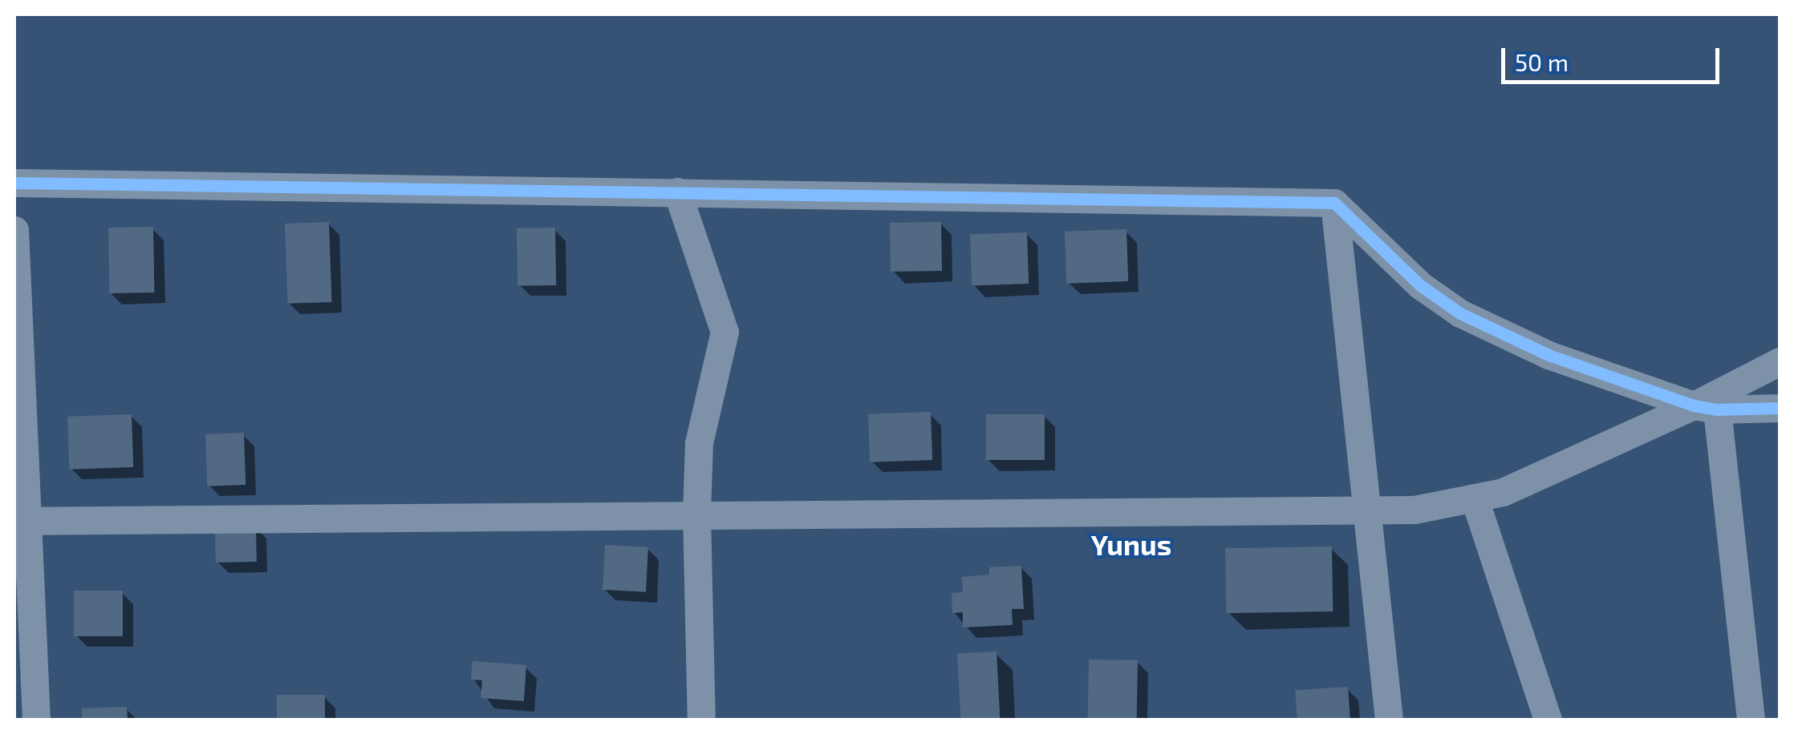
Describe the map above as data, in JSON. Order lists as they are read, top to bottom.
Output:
{
  "districts": ["Yunus"],
  "scale_bar": "50 m"
}
